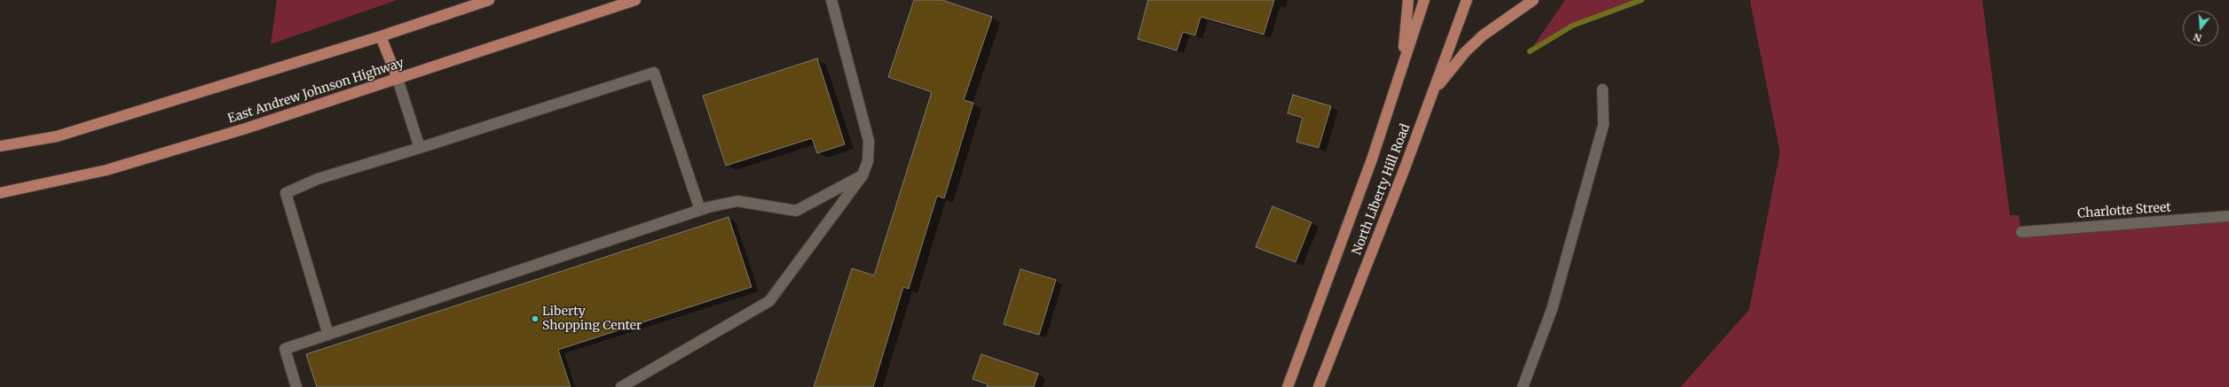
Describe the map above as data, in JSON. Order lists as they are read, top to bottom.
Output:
{
  "streets": {
    "main road": ["East Andrew Johnson Highway", "North Liberty Hill Road"],
    "street": ["Charlotte Street"]
  },
  "places": ["Liberty Shopping Center"],
  "north": "bottom"
}
